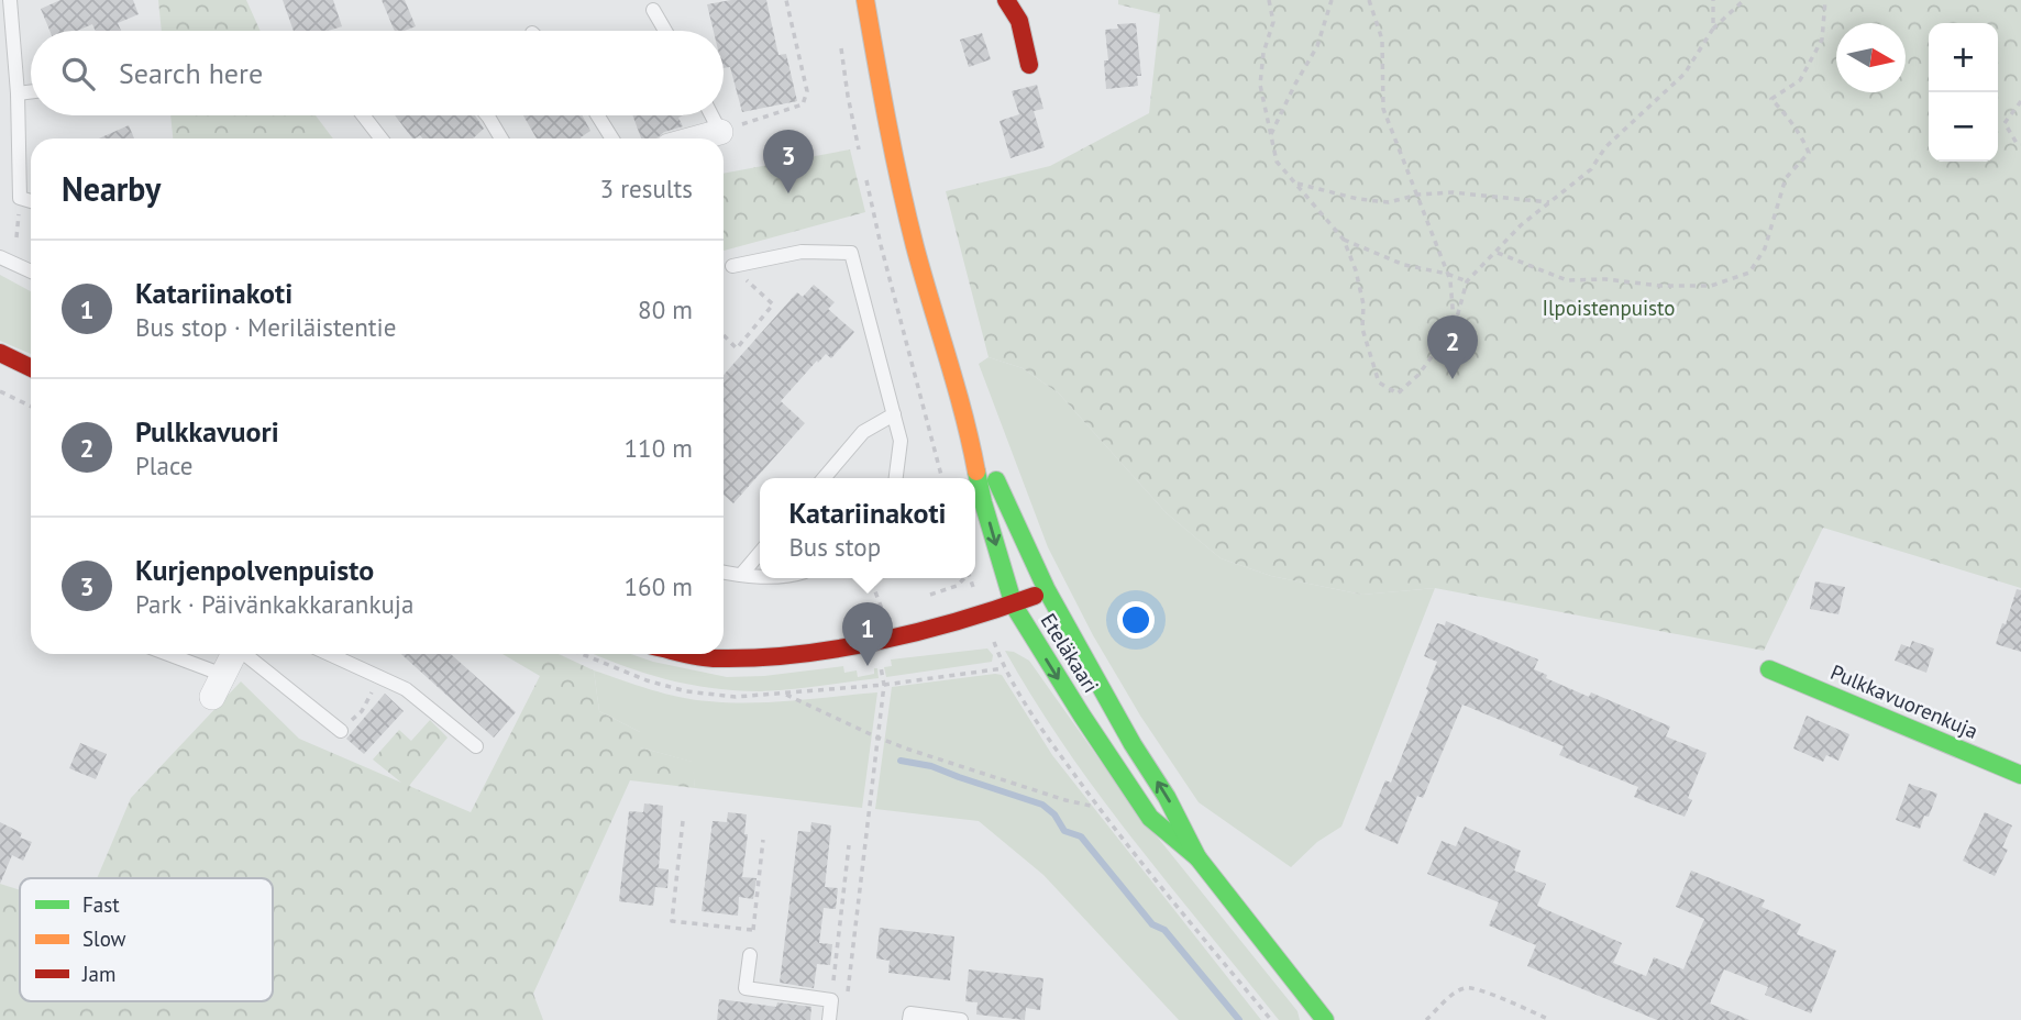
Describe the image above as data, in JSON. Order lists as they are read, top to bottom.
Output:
{
  "streets": {
    "main road": ["Eteläkaari", "Pulkkavuorenkuja"]
  },
  "parks": ["Ilpoistenpuisto"],
  "legend": ["Fast", "Slow", "Jam"],
  "north": "right",
  "page": {
    "map_buttons": ["+", "−"],
    "search": "Search here",
    "pins": ["3", "2", "1"],
    "heading": ["Nearby", "3 results"],
    "list": [
      {
        "mark": "1",
        "name": "Katariinakoti",
        "note": "Bus stop · Meriläistentie",
        "value": "80 m"
      },
      {
        "mark": "2",
        "name": "Pulkkavuori",
        "note": "Place",
        "value": "110 m"
      },
      {
        "mark": "3",
        "name": "Kurjenpolvenpuisto",
        "note": "Park · Päivänkakkarankuja",
        "value": "160 m"
      }
    ],
    "popup": ["Katariinakoti", "Bus stop"]
  }
}
